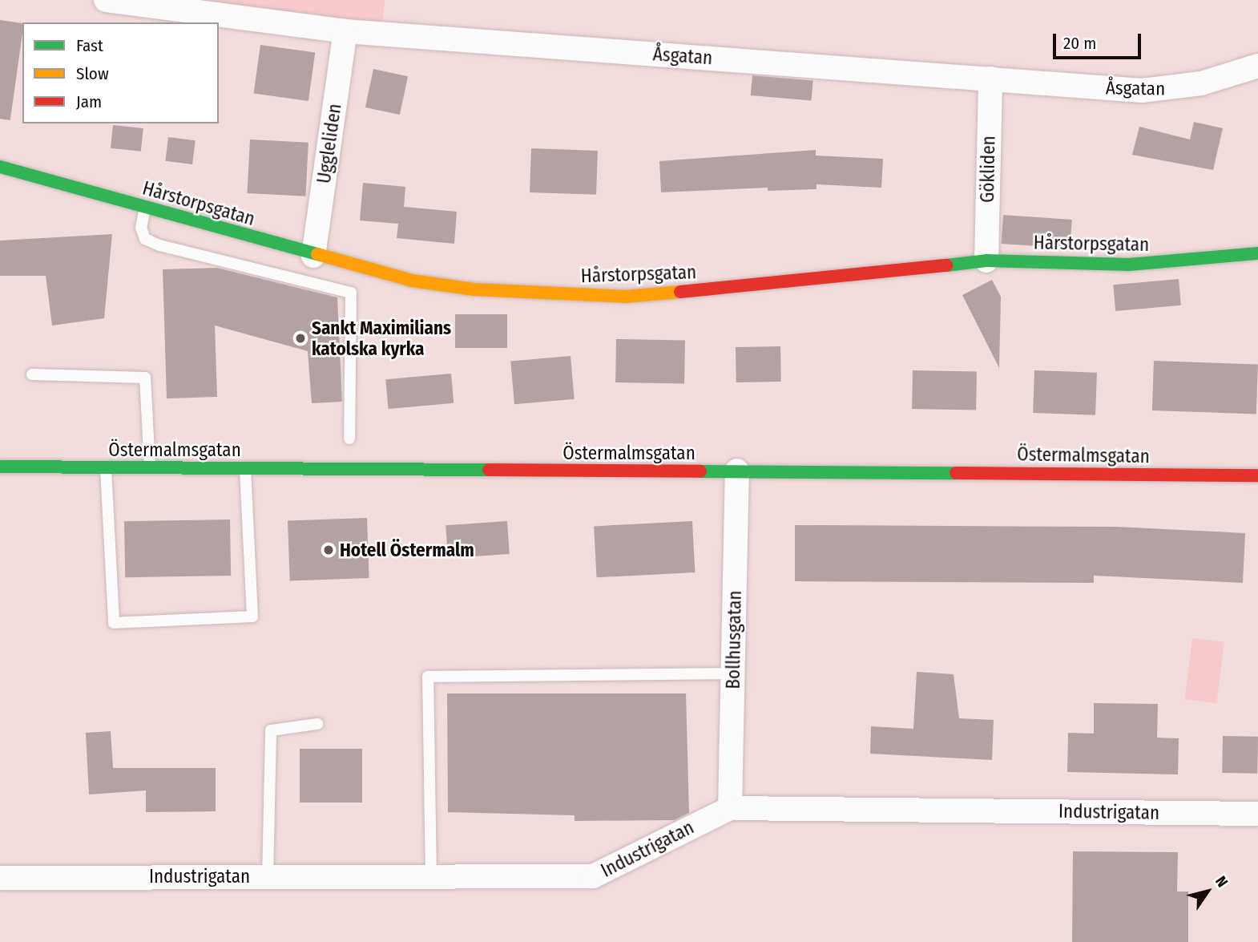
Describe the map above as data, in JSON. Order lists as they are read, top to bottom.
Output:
{
  "streets": {
    "street": [
      "Åsgatan",
      "Uggleliden",
      "Gökliden",
      "Hårstorpsgatan",
      "Östermalmsgatan",
      "Bollhusgatan",
      "Industrigatan"
    ]
  },
  "crossings": [
    ["Åsgatan", "Uggleliden"],
    ["Åsgatan", "Gökliden"],
    ["Uggleliden", "Hårstorpsgatan"],
    ["Gökliden", "Hårstorpsgatan"],
    ["Östermalmsgatan", "Bollhusgatan"],
    ["Bollhusgatan", "Industrigatan"]
  ],
  "places": ["Sankt Maximilians katolska kyrka", "Hotell Östermalm"],
  "legend": ["Fast", "Slow", "Jam"],
  "scale_bar": "20 m",
  "north": "top right"
}
